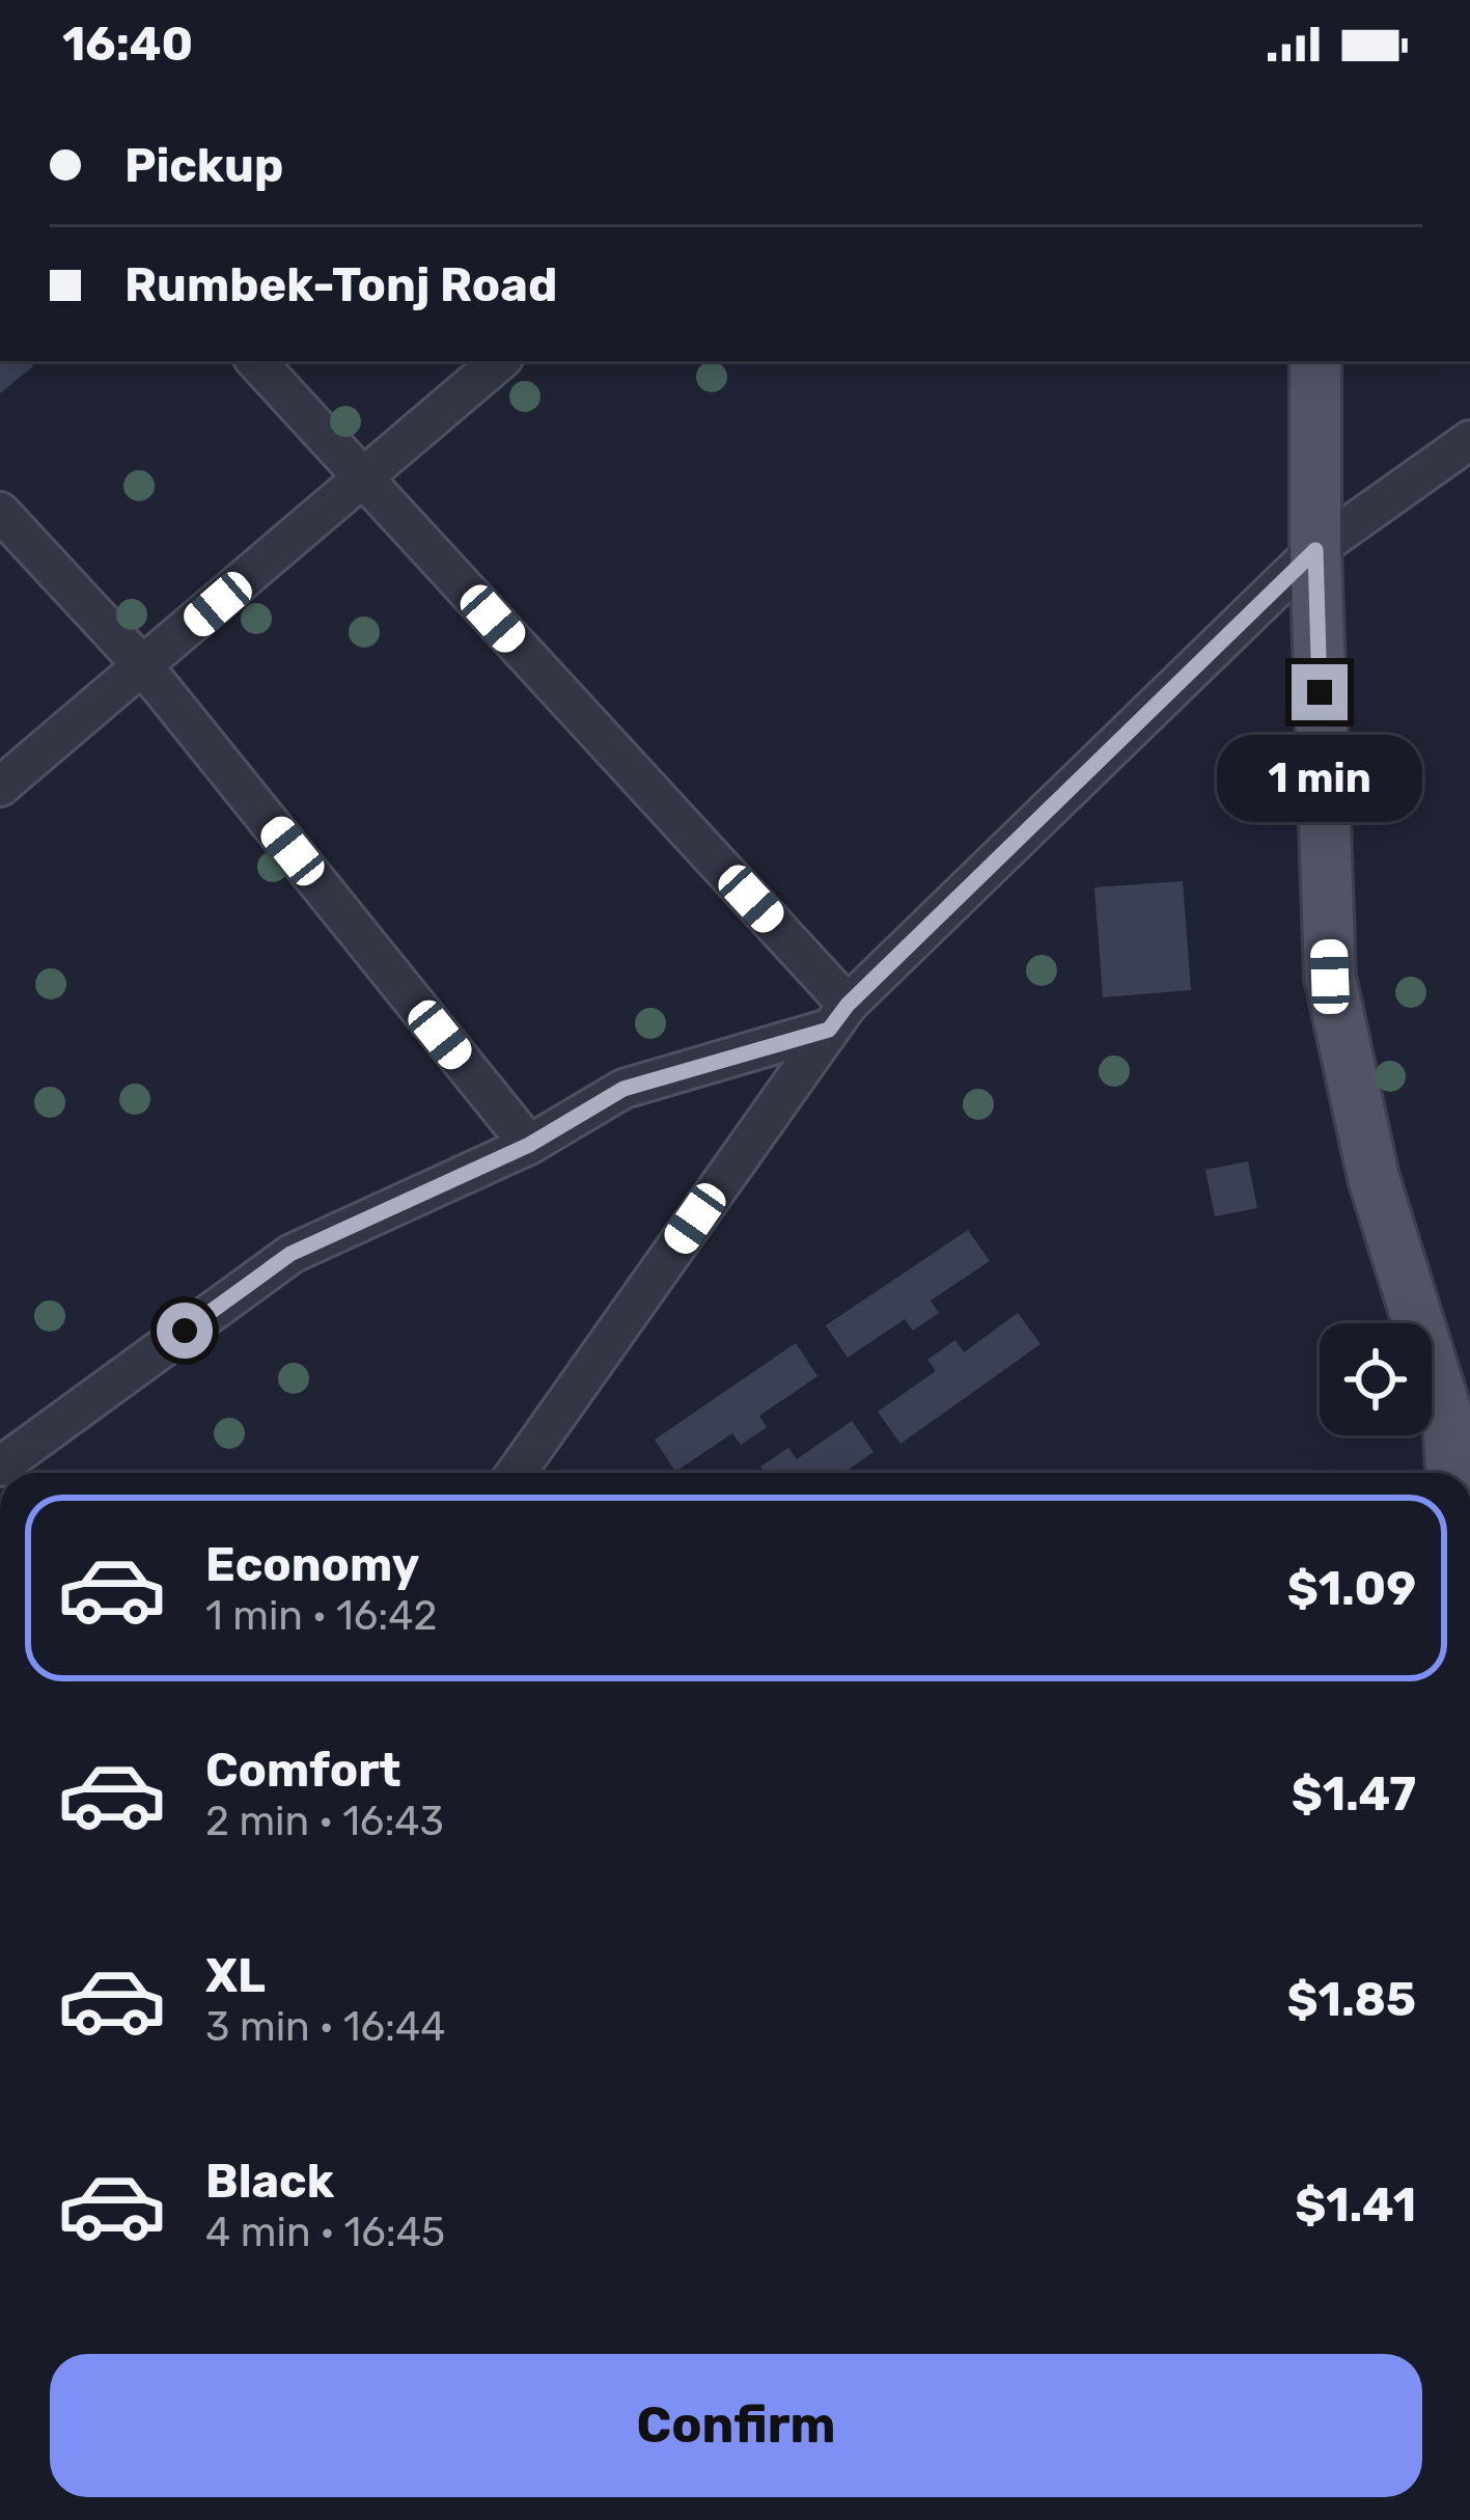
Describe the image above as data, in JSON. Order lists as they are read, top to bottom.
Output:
{
  "page": {
    "status": "16:40",
    "banner": ["Pickup", "Rumbek-Tonj Road"],
    "bubble": "1 min",
    "list": [
      {
        "name": "Economy",
        "note": "1 min · 16:42",
        "value": "$1.09"
      },
      {
        "name": "Comfort",
        "note": "2 min · 16:43",
        "value": "$1.47"
      },
      {
        "name": "XL",
        "note": "3 min · 16:44",
        "value": "$1.85"
      },
      {
        "name": "Black",
        "note": "4 min · 16:45",
        "value": "$1.41"
      }
    ],
    "buttons": "Confirm"
  }
}
